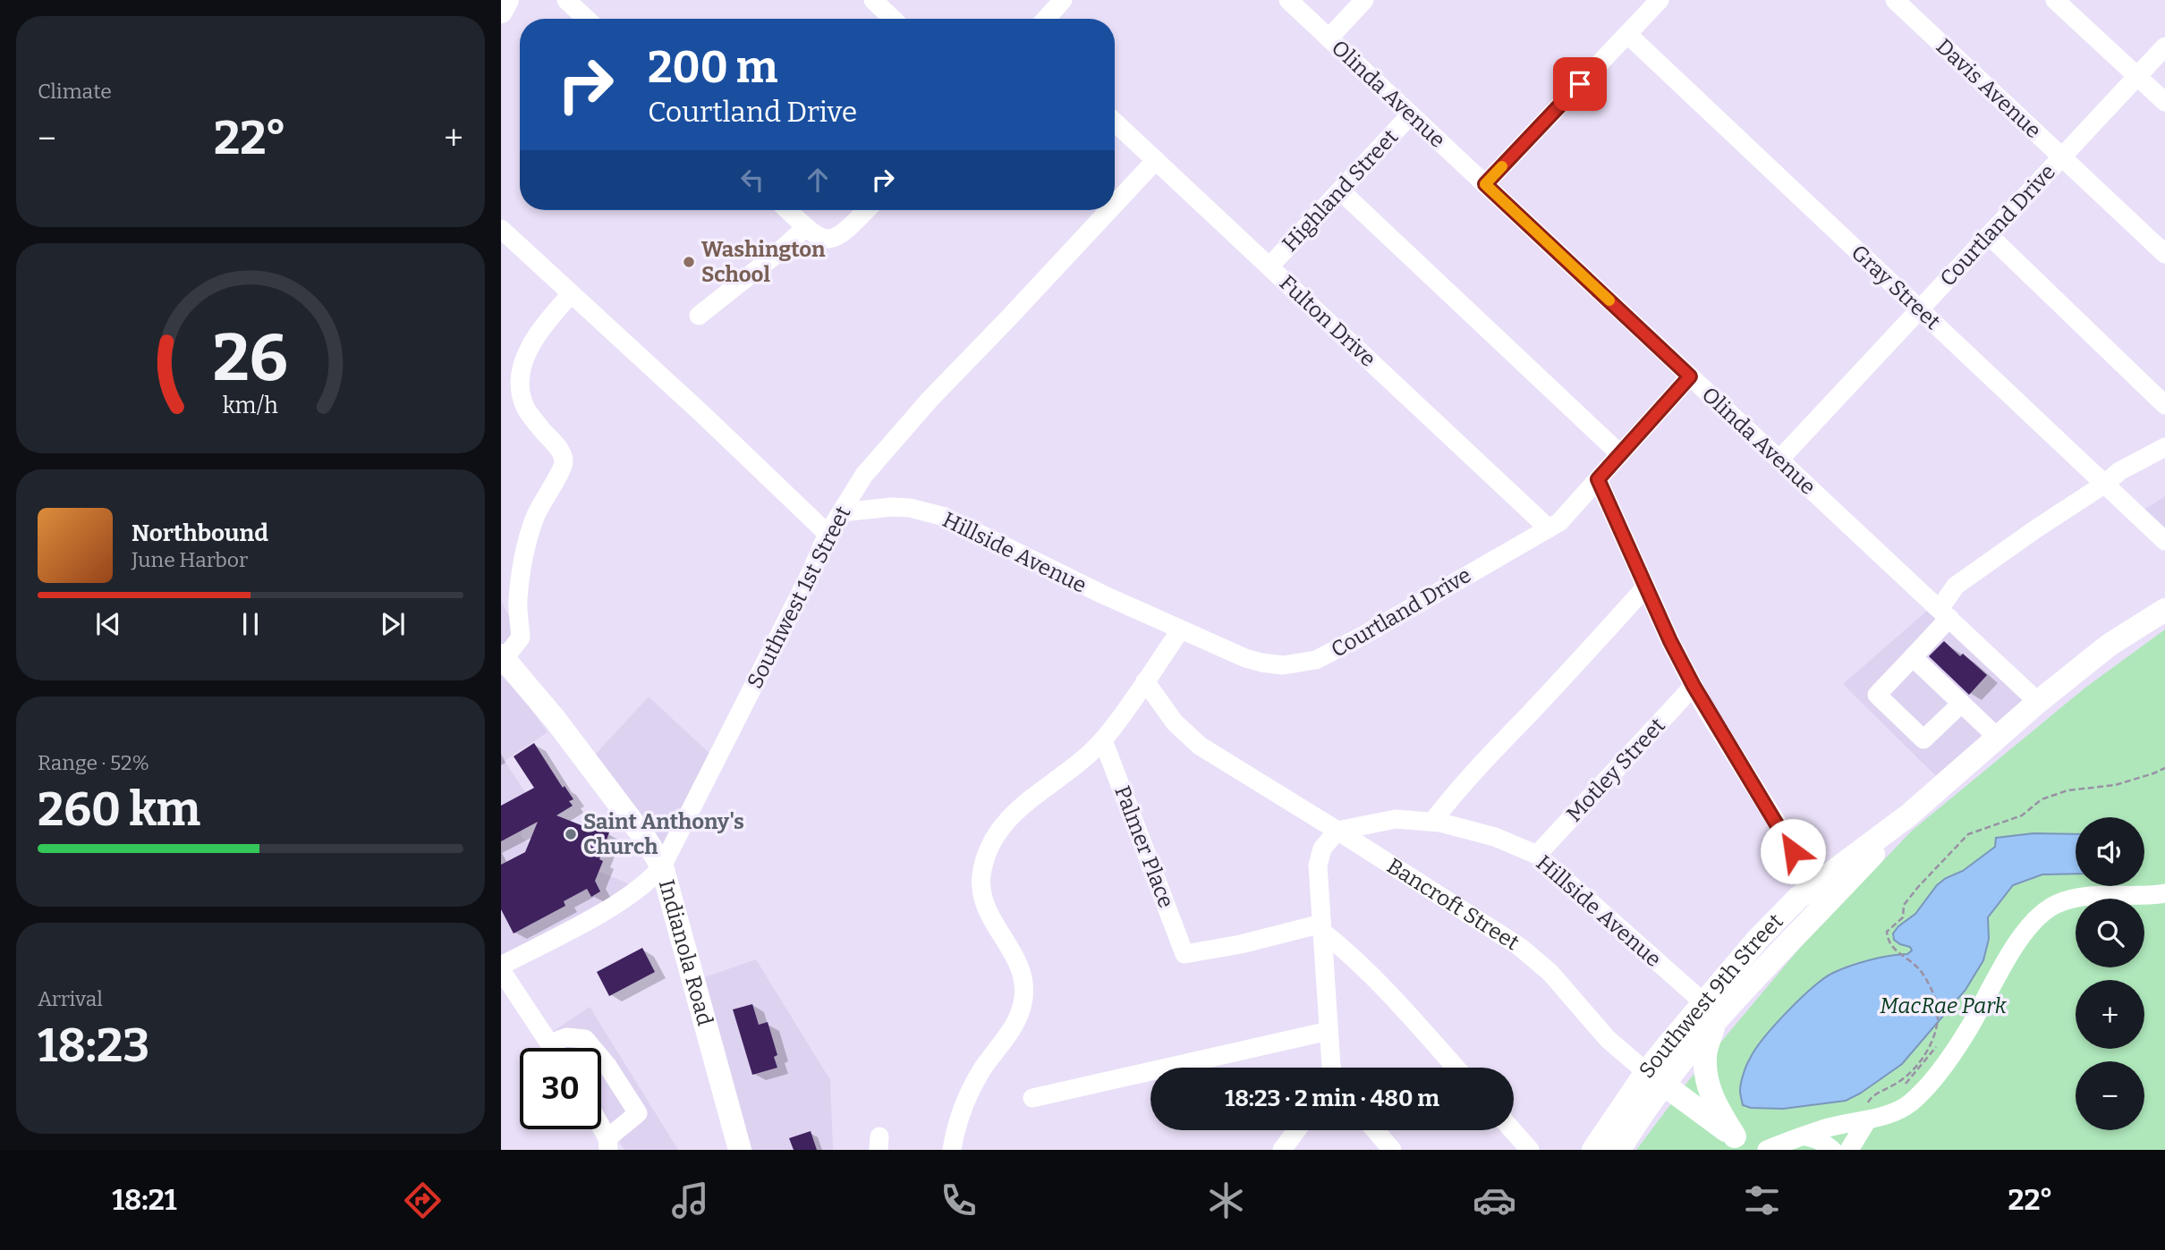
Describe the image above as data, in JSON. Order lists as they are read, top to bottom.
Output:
{
  "streets": {
    "main road": ["Bancroft Street", "Indianola Road", "Southwest 9th Street"],
    "street": [
      "Davis Avenue",
      "Olinda Avenue",
      "Highland Street",
      "Courtland Drive",
      "Gray Street",
      "Fulton Drive",
      "Hillside Avenue",
      "Southwest 1st Street",
      "Motley Street",
      "Palmer Place"
    ]
  },
  "crossings": [
    ["Davis Avenue", "Courtland Drive"],
    ["Olinda Avenue", "Highland Street"],
    ["Olinda Avenue", "Courtland Drive"],
    ["Olinda Avenue", "Southwest 9th Street"],
    ["Highland Street", "Fulton Drive"],
    ["Courtland Drive", "Gray Street"],
    ["Courtland Drive", "Fulton Drive"],
    ["Courtland Drive", "Hillside Avenue"],
    ["Fulton Drive", "Southwest 1st Street"],
    ["Hillside Avenue", "Southwest 1st Street"],
    ["Hillside Avenue", "Motley Street"],
    ["Hillside Avenue", "Bancroft Street"],
    ["Hillside Avenue", "Southwest 9th Street"],
    ["Southwest 1st Street", "Indianola Road"],
    ["Bancroft Street", "Southwest 9th Street"]
  ],
  "parks": ["MacRae Park"],
  "places": ["Washington School", "Saint Anthony's Church"],
  "page": {
    "tile": [
      "Climate",
      ["Range · 52%", "260 km"],
      ["Arrival", "18:23"]
    ],
    "turn": ["200 m", "Courtland Drive"],
    "heat": ["−", "22°", "+"],
    "song": ["Northbound", "June Harbor"],
    "map_buttons": ["+", "−"],
    "limit": "30",
    "trip": "18:23 · 2 min · 480 m",
    "tabs": ["18:21", "22°"],
    "gauge": ["26", "km/h"]
  }
}
